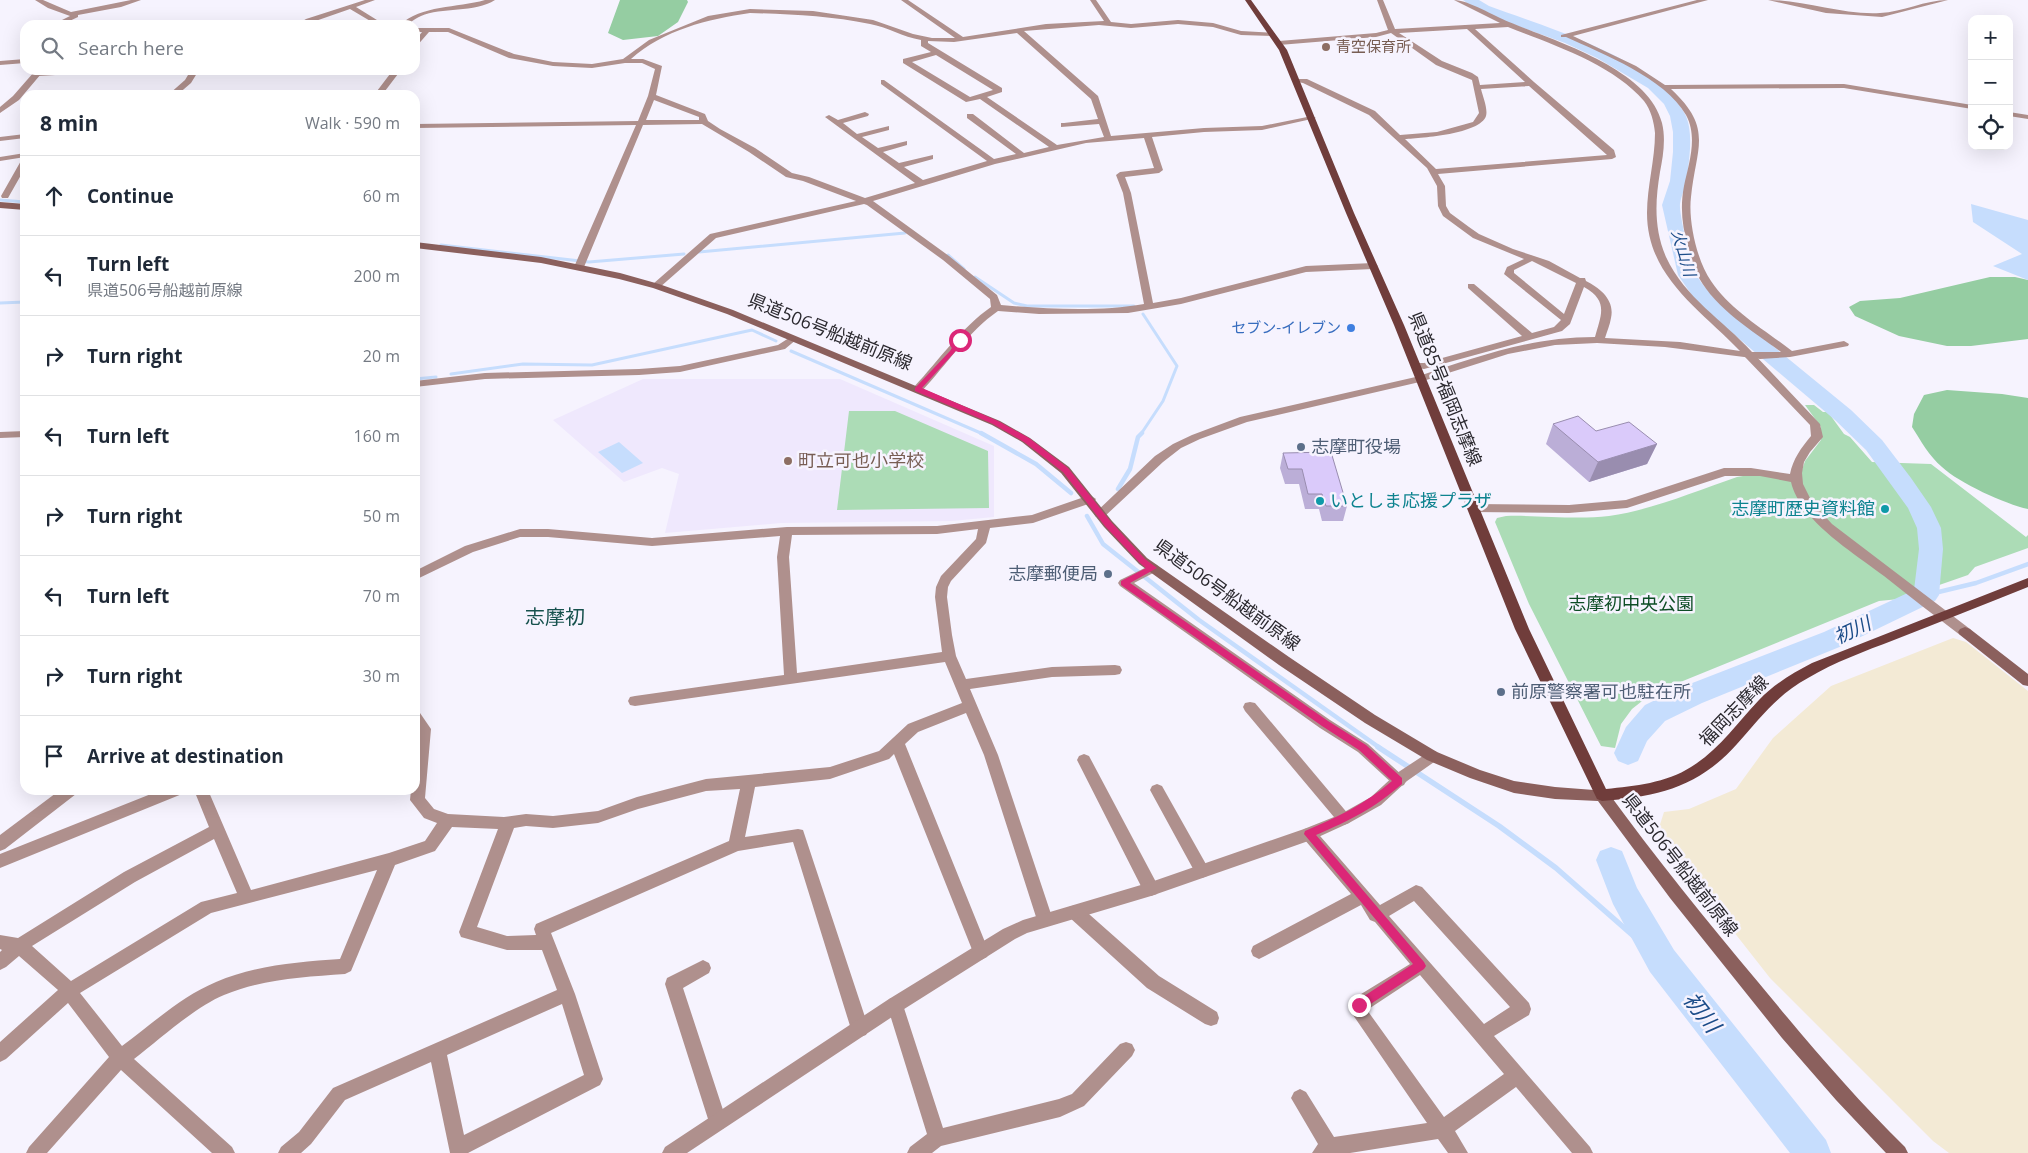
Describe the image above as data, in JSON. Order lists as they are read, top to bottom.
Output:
{
  "streets": {
    "main road": ["県道506号船越前原線", "県道85号福岡志摩線", "福岡志摩線"]
  },
  "crossings": [
    ["県道506号船越前原線", "県道85号福岡志摩線"],
    ["県道506号船越前原線", "福岡志摩線"],
    ["県道85号福岡志摩線", "福岡志摩線"]
  ],
  "districts": ["志摩初"],
  "water": ["火山川", "初川"],
  "parks": ["志摩初中央公園"],
  "places": [
    "青空保育所",
    "セブン-イレブン",
    "志摩町役場",
    "町立可也小学校",
    "いとしま応援プラザ",
    "志摩町歴史資料館",
    "志摩郵便局",
    "前原警察署可也駐在所"
  ],
  "page": {
    "map_buttons": ["+", "−"],
    "search": "Search here",
    "heading": ["8 min", "Walk · 590 m"],
    "list": [
      ["Continue", "60 m"],
      ["Turn left", "県道506号船越前原線", "200 m"],
      ["Turn right", "20 m"],
      ["Turn left", "160 m"],
      ["Turn right", "50 m"],
      ["Turn left", "70 m"],
      ["Turn right", "30 m"],
      "Arrive at destination"
    ]
  }
}
